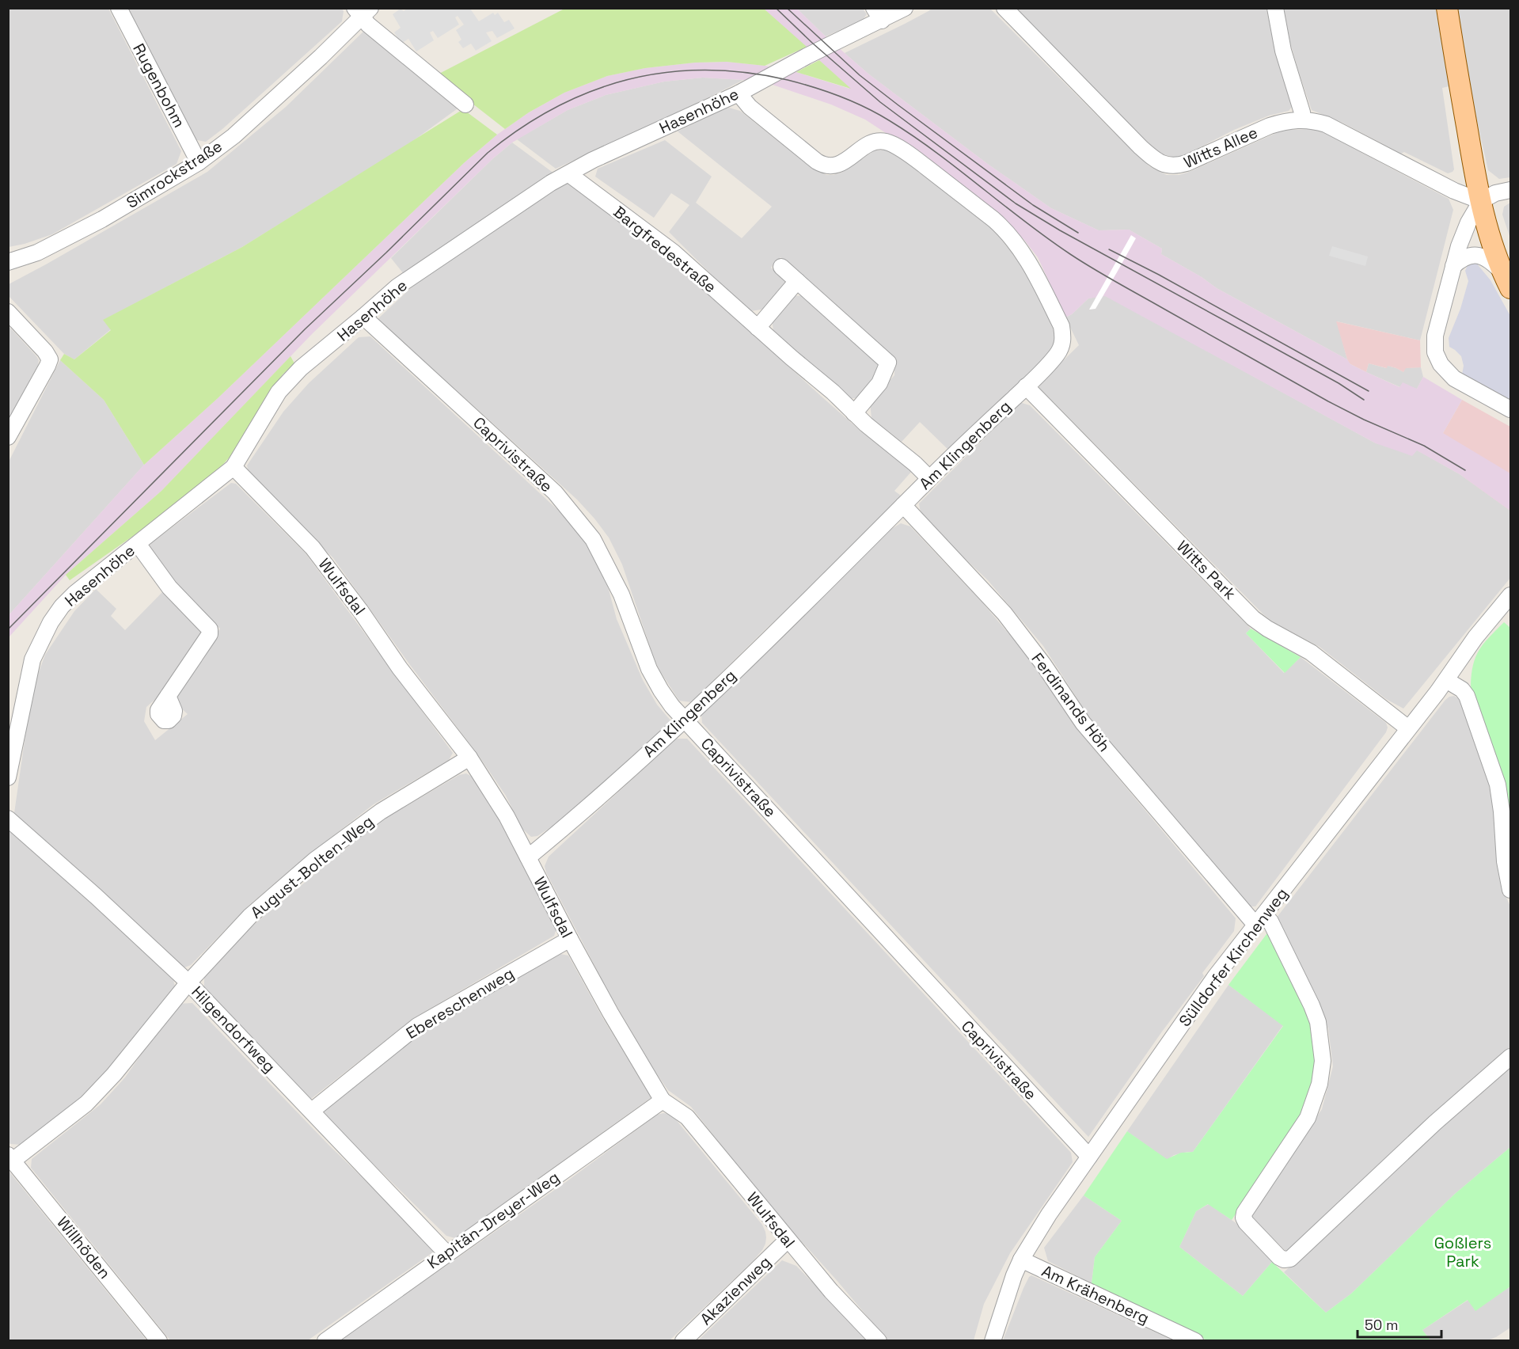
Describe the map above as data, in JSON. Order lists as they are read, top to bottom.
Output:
{
  "streets": {
    "street": [
      "Rugenbohm",
      "Hasenhöhe",
      "Witts Allee",
      "Simrockstraße",
      "Bargfredestraße",
      "Am Klingenberg",
      "Caprivistraße",
      "Witts Park",
      "Wulfsdal",
      "Ferdinands Höh",
      "August-Bolten-Weg",
      "Sülldorfer Kirchenweg",
      "Ebereschenweg",
      "Hilgendorfweg",
      "Kapitän-Dreyer-Weg",
      "Willhöden",
      "Akazienweg",
      "Am Krähenberg"
    ]
  },
  "crossings": [
    ["Rugenbohm", "Simrockstraße"],
    ["Hasenhöhe", "Bargfredestraße"],
    ["Hasenhöhe", "Am Klingenberg"],
    ["Hasenhöhe", "Caprivistraße"],
    ["Hasenhöhe", "Wulfsdal"],
    ["Bargfredestraße", "Am Klingenberg"],
    ["Am Klingenberg", "Caprivistraße"],
    ["Am Klingenberg", "Witts Park"],
    ["Am Klingenberg", "Wulfsdal"],
    ["Am Klingenberg", "Ferdinands Höh"],
    ["Caprivistraße", "Sülldorfer Kirchenweg"],
    ["Witts Park", "Sülldorfer Kirchenweg"],
    ["Wulfsdal", "August-Bolten-Weg"],
    ["Wulfsdal", "Ebereschenweg"],
    ["Wulfsdal", "Kapitän-Dreyer-Weg"],
    ["Wulfsdal", "Akazienweg"],
    ["Ferdinands Höh", "Sülldorfer Kirchenweg"],
    ["August-Bolten-Weg", "Hilgendorfweg"],
    ["August-Bolten-Weg", "Willhöden"],
    ["Sülldorfer Kirchenweg", "Am Krähenberg"],
    ["Ebereschenweg", "Hilgendorfweg"],
    ["Hilgendorfweg", "Kapitän-Dreyer-Weg"]
  ],
  "parks": ["Goßlers Park"],
  "scale_bar": "50 m"
}
